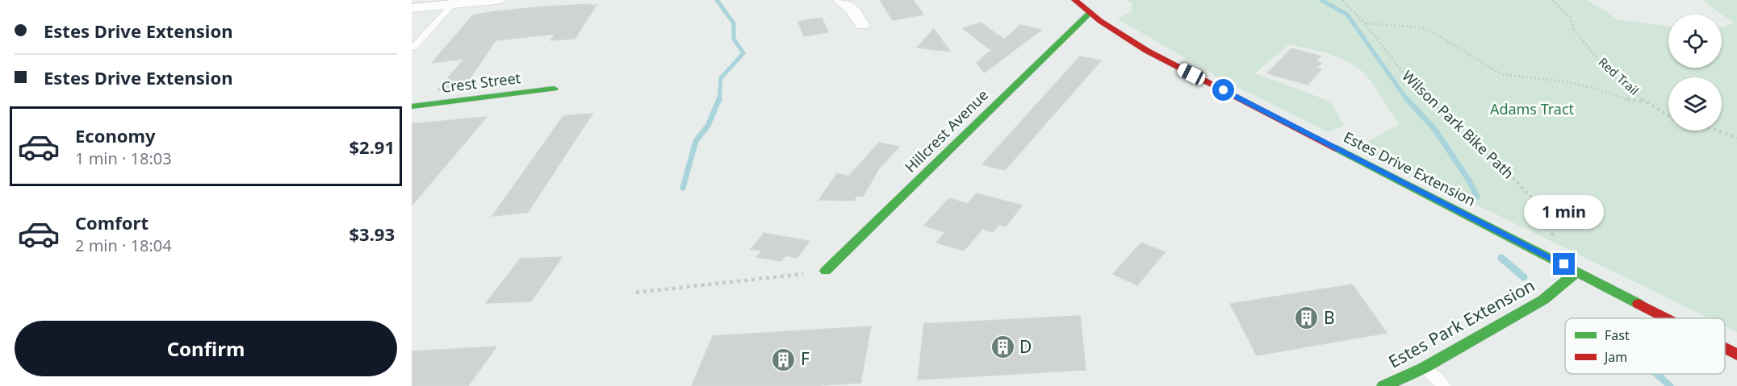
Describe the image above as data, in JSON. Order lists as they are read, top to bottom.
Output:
{
  "streets": {
    "street": [
      "Crest Street",
      "Hillcrest Avenue",
      "Estes Drive Extension",
      "Estes Park Extension"
    ],
    "path": ["Red Trail", "Wilson Park Bike Path"]
  },
  "crossings": [
    ["Wilson Park Bike Path", "Estes Drive Extension"],
    ["Hillcrest Avenue", "Estes Drive Extension"],
    ["Estes Drive Extension", "Estes Park Extension"]
  ],
  "parks": ["Adams Tract"],
  "places": {
    "building": ["B", "D", "F"]
  },
  "legend": ["Fast", "Jam"],
  "page": {
    "banner": ["Estes Drive Extension", "Estes Drive Extension"],
    "list": [
      {
        "name": "Economy",
        "note": "1 min · 18:03",
        "value": "$2.91"
      },
      {
        "name": "Comfort",
        "note": "2 min · 18:04",
        "value": "$3.93"
      }
    ],
    "bubble": "1 min",
    "buttons": "Confirm"
  }
}
